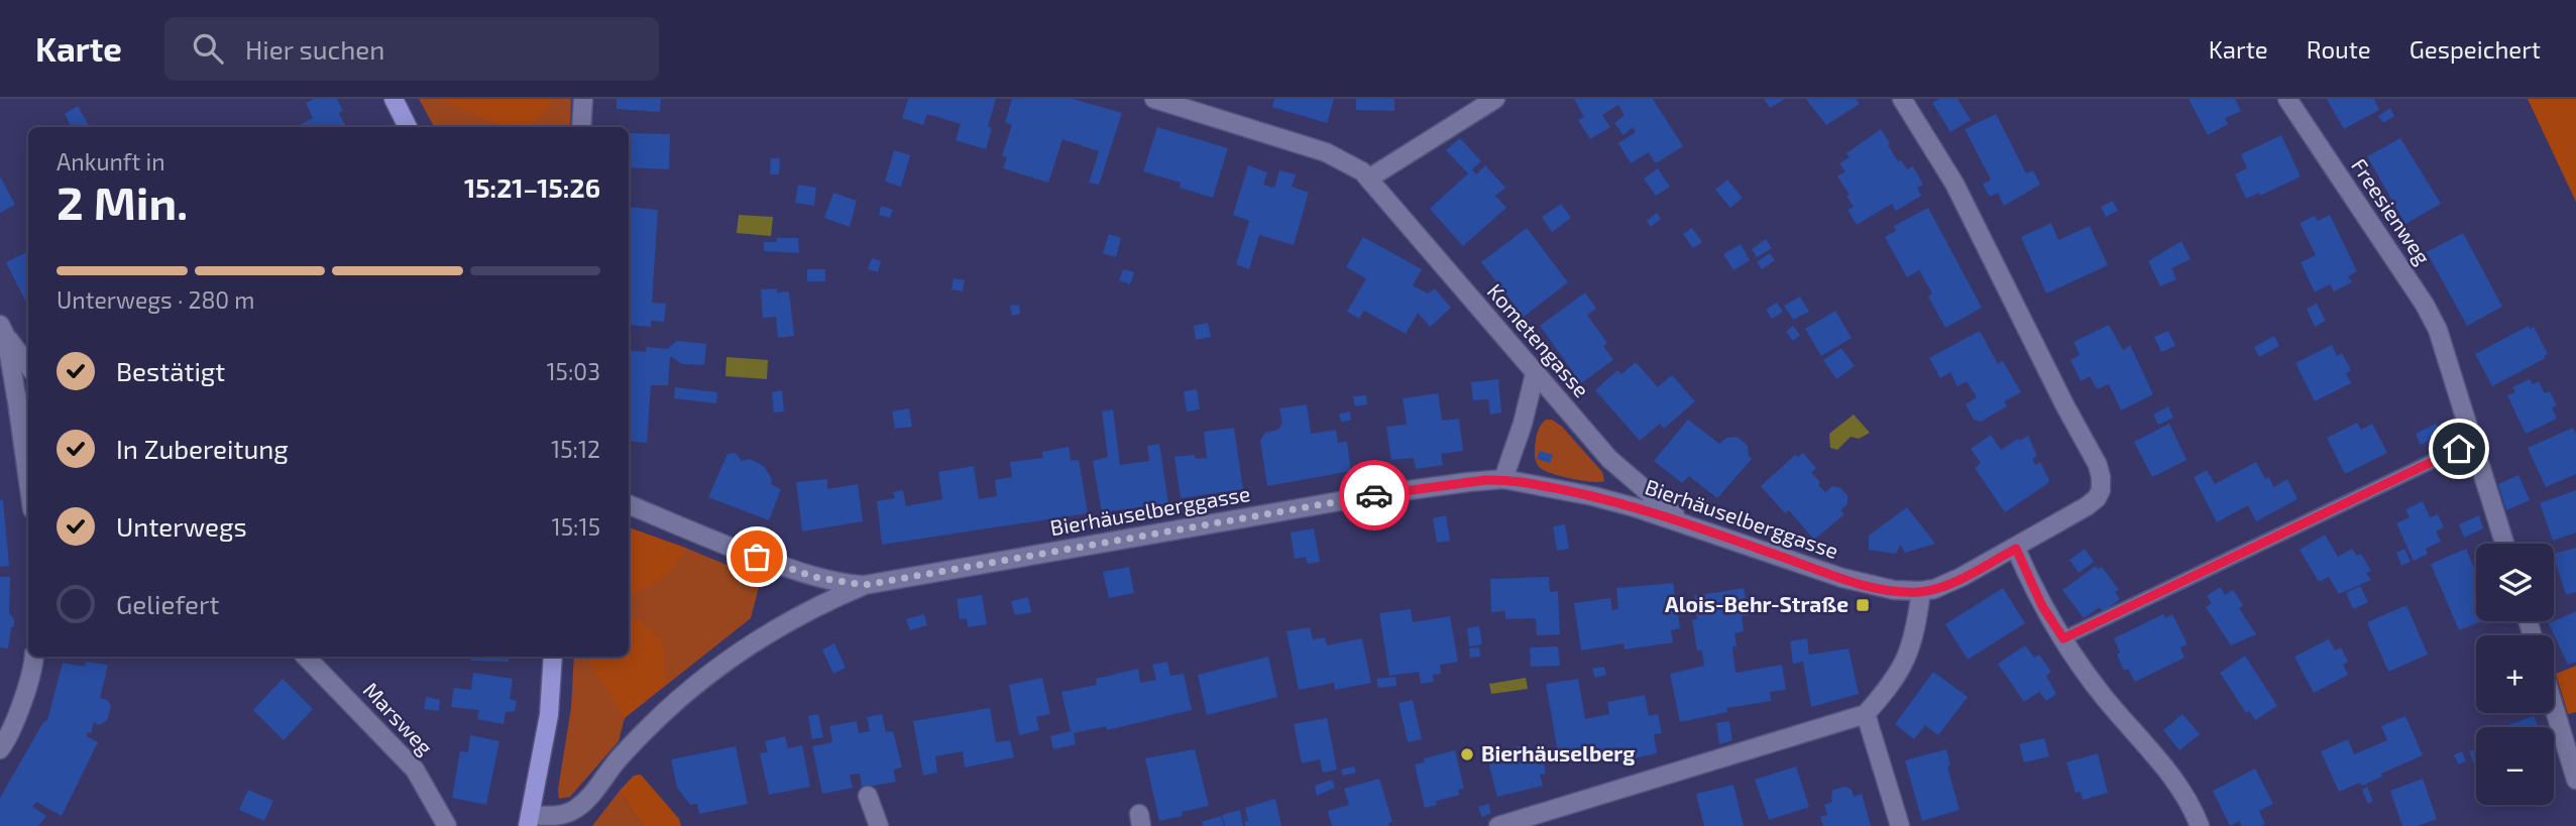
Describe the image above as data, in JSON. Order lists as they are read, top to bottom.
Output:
{
  "streets": {
    "street": [
      "Freesienweg",
      "Kometengasse",
      "Bierhäuselberggasse",
      "Marsweg"
    ]
  },
  "crossings": [
    ["Kometengasse", "Bierhäuselberggasse"]
  ],
  "places": {
    "transit": ["Alois-Behr-Straße"],
    "other": ["Bierhäuselberg"]
  },
  "page": {
    "header": "Karte",
    "search": "Hier suchen",
    "nav": ["Karte", "Route", "Gespeichert"],
    "heading": ["2 Min.", "Ankunft in", "15:21–15:26"],
    "bar": "Unterwegs · 280 m",
    "list": [
      ["Bestätigt", "15:03"],
      ["In Zubereitung", "15:12"],
      ["Unterwegs", "15:15"],
      "Geliefert"
    ],
    "map_buttons": ["+", "−"]
  }
}
